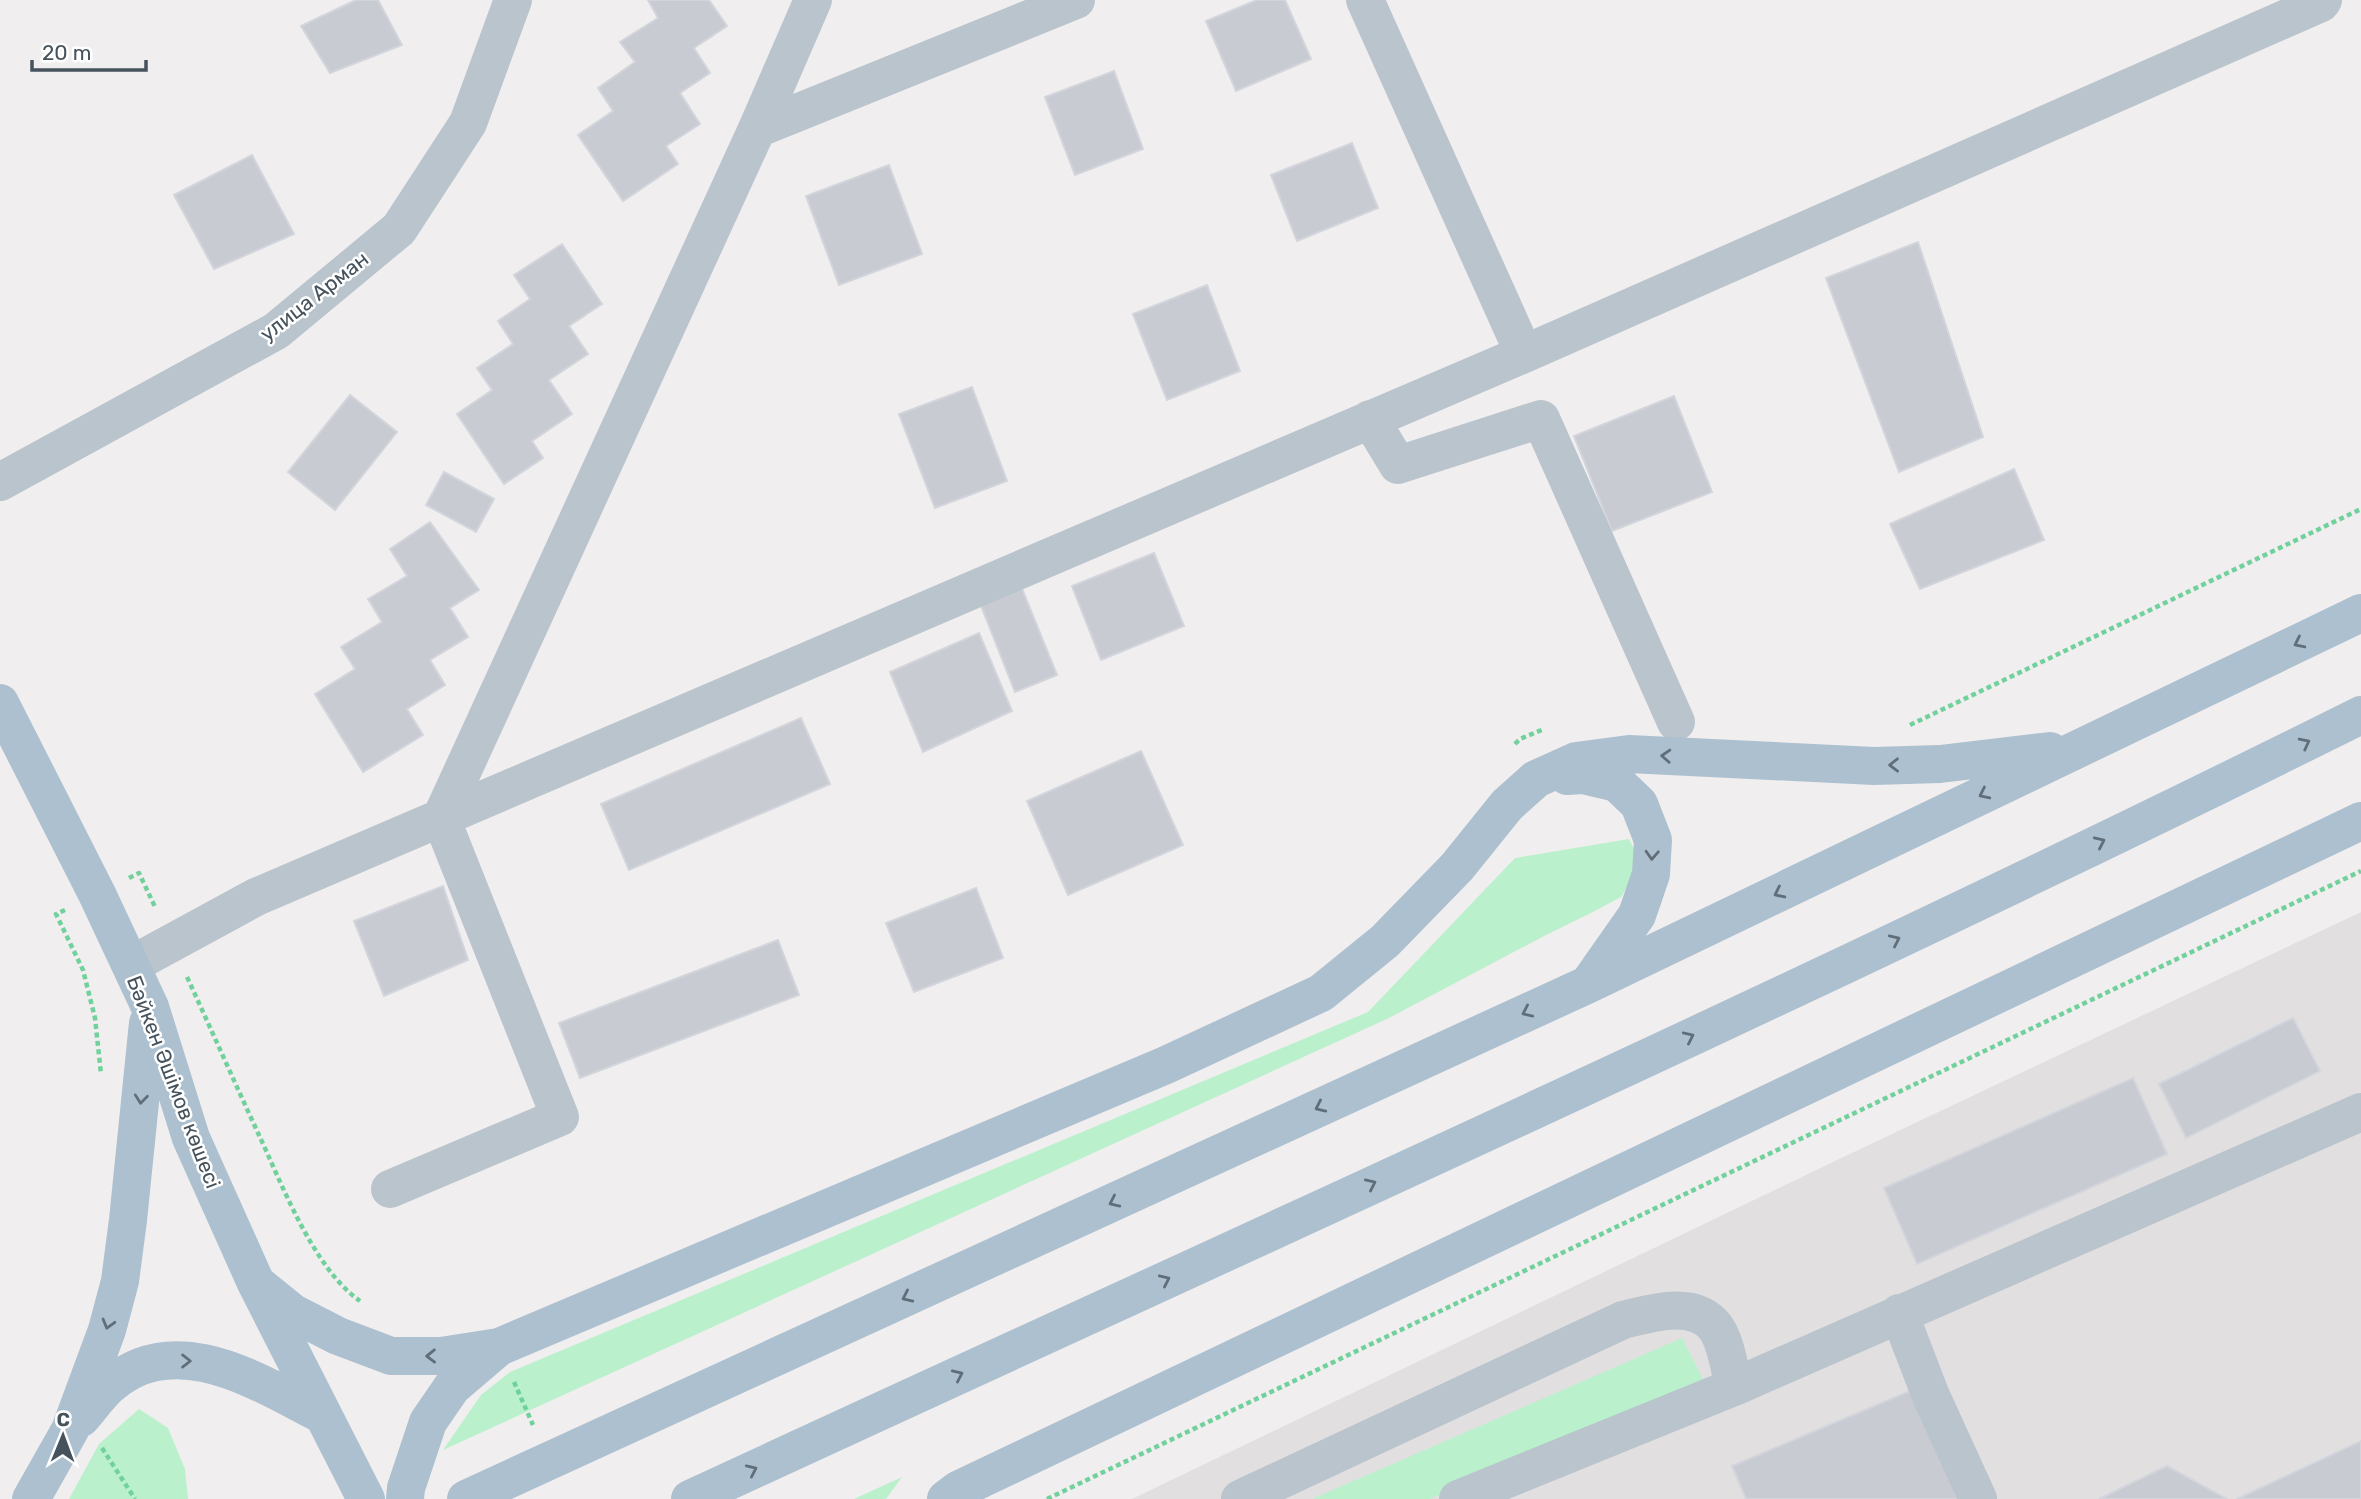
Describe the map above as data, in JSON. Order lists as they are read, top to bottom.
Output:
{
  "streets": {
    "main road": ["Бәйкен Әшімов көшесі"],
    "street": ["улица Арман"]
  },
  "scale_bar": "20 m",
  "north": "top"
}
